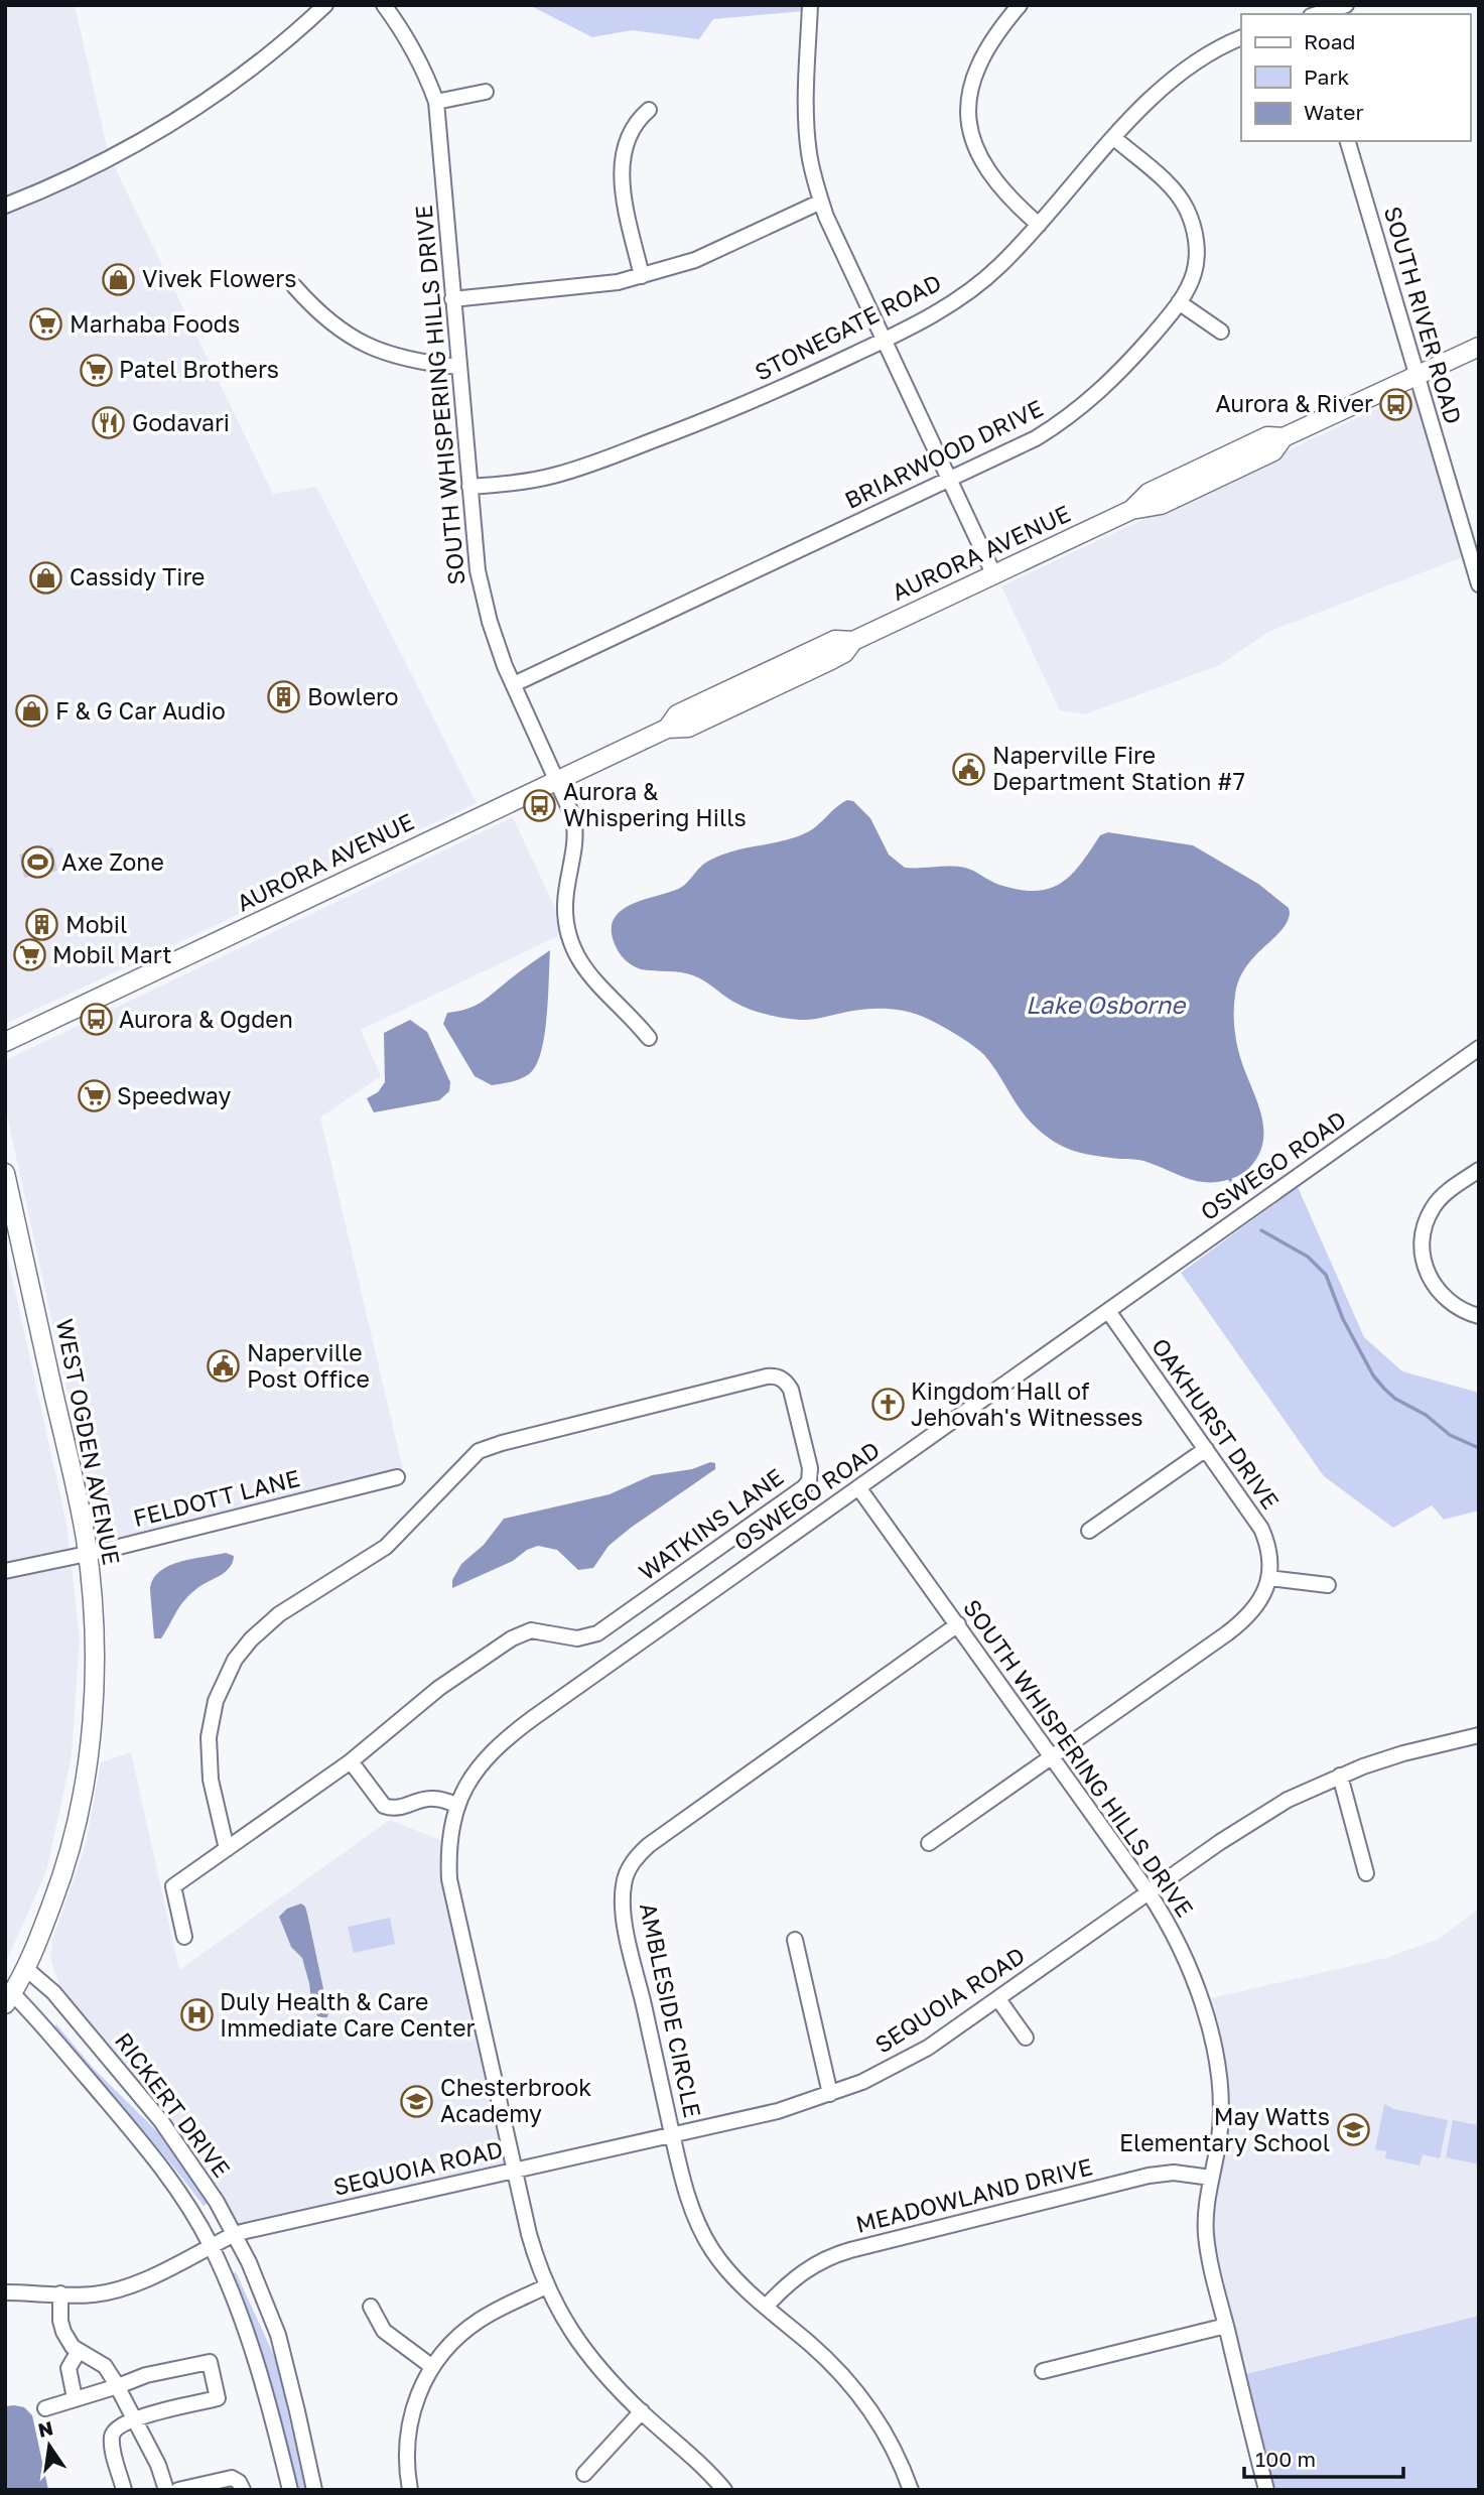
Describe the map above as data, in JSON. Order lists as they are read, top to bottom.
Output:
{
  "streets": {
    "main road": ["AURORA AVENUE", "WEST OGDEN AVENUE"],
    "street": [
      "SOUTH RIVER ROAD",
      "STONEGATE ROAD",
      "SOUTH WHISPERING HILLS DRIVE",
      "BRIARWOOD DRIVE",
      "OSWEGO ROAD",
      "OAKHURST DRIVE",
      "FELDOTT LANE",
      "WATKINS LANE",
      "SEQUOIA ROAD",
      "AMBLESIDE CIRCLE",
      "RICKERT DRIVE",
      "MEADOWLAND DRIVE"
    ]
  },
  "crossings": [
    ["SOUTH RIVER ROAD", "AURORA AVENUE"],
    ["STONEGATE ROAD", "SOUTH WHISPERING HILLS DRIVE"],
    ["STONEGATE ROAD", "BRIARWOOD DRIVE"],
    ["SOUTH WHISPERING HILLS DRIVE", "BRIARWOOD DRIVE"],
    ["SOUTH WHISPERING HILLS DRIVE", "AURORA AVENUE"],
    ["SOUTH WHISPERING HILLS DRIVE", "OSWEGO ROAD"],
    ["SOUTH WHISPERING HILLS DRIVE", "SEQUOIA ROAD"],
    ["SOUTH WHISPERING HILLS DRIVE", "AMBLESIDE CIRCLE"],
    ["SOUTH WHISPERING HILLS DRIVE", "MEADOWLAND DRIVE"],
    ["OSWEGO ROAD", "OAKHURST DRIVE"],
    ["OSWEGO ROAD", "SEQUOIA ROAD"],
    ["WEST OGDEN AVENUE", "FELDOTT LANE"],
    ["WEST OGDEN AVENUE", "RICKERT DRIVE"],
    ["SEQUOIA ROAD", "AMBLESIDE CIRCLE"],
    ["SEQUOIA ROAD", "RICKERT DRIVE"],
    ["AMBLESIDE CIRCLE", "MEADOWLAND DRIVE"]
  ],
  "water": ["Lake Osborne"],
  "places": {
    "shop": ["Vivek Flowers", "Cassidy Tire", "F & G Car Audio"],
    "supermarket": [
      "Marhaba Foods",
      "Patel Brothers",
      "Mobil Mart",
      "Speedway"
    ],
    "bus stop": ["Aurora & River", "Aurora & Whispering Hills", "Aurora & Ogden"],
    "restaurant": ["Godavari"],
    "building": ["Bowlero", "Mobil"],
    "public building": ["Naperville Fire Department Station #7", "Naperville Post Office"],
    "sports": ["Axe Zone"],
    "church": ["Kingdom Hall of Jehovah's Witnesses"],
    "hospital": ["Duly Health & Care Immediate Care Center"],
    "school or university": ["Chesterbrook Academy", "May Watts Elementary School"]
  },
  "legend": ["Road", "Park", "Water"],
  "scale_bar": "100 m",
  "north": "top"
}
